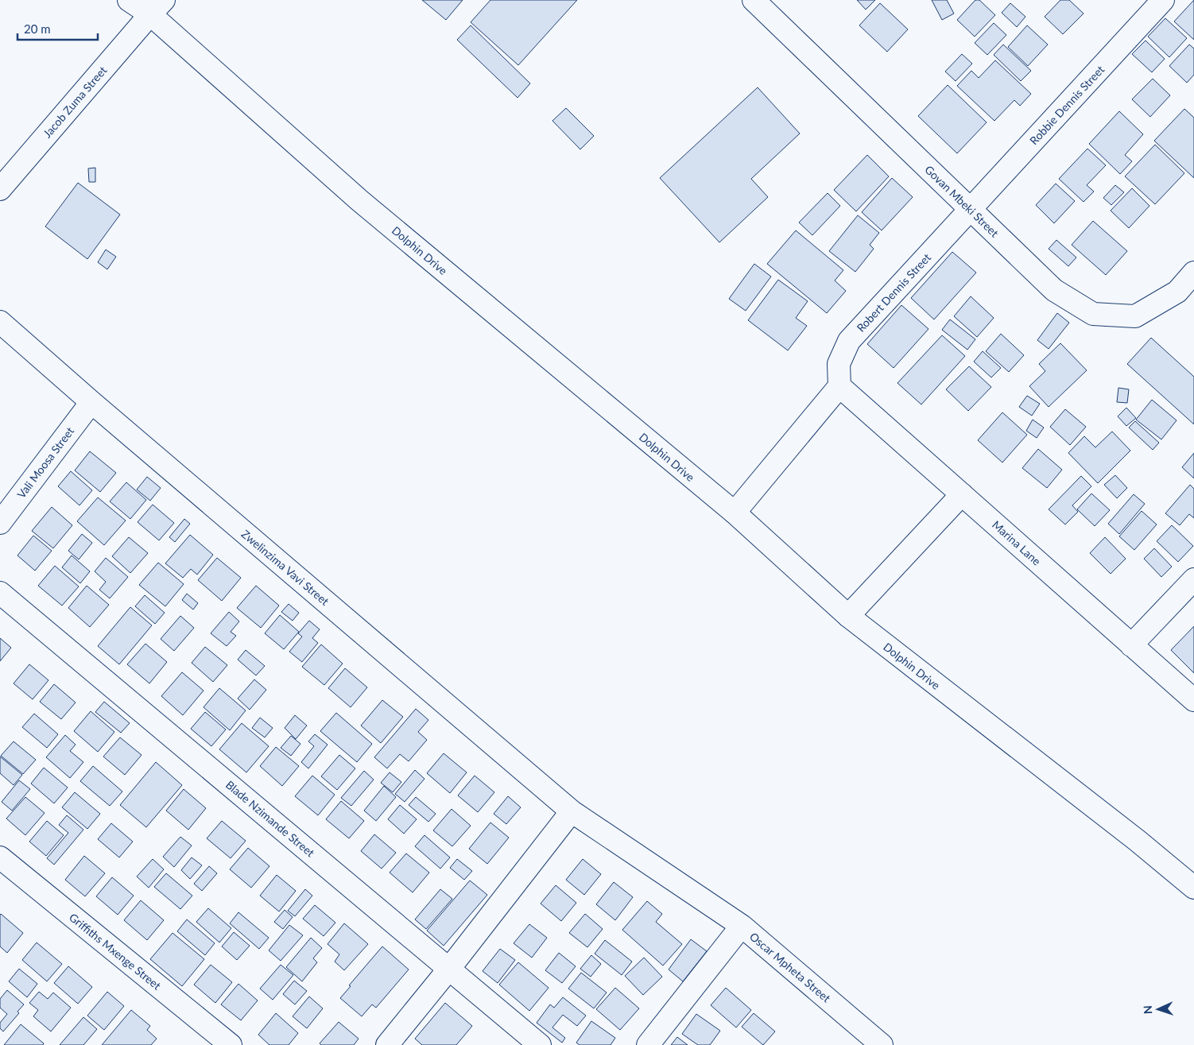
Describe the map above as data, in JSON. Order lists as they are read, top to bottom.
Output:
{
  "streets": {
    "street": [
      "Jacob Zuma Street",
      "Robbie Dennis Street",
      "Govan Mbeki Street",
      "Dolphin Drive",
      "Robert Dennis Street",
      "Vali Moosa Street",
      "Marina Lane",
      "Zwelinzima Vavi Street",
      "Blade Nzimande Street",
      "Griffiths Mxenge Street",
      "Oscar Mpheta Street"
    ]
  },
  "crossings": [
    ["Jacob Zuma Street", "Dolphin Drive"],
    ["Robbie Dennis Street", "Govan Mbeki Street"],
    ["Robbie Dennis Street", "Robert Dennis Street"],
    ["Govan Mbeki Street", "Robert Dennis Street"],
    ["Robert Dennis Street", "Marina Lane"],
    ["Vali Moosa Street", "Zwelinzima Vavi Street"],
    ["Zwelinzima Vavi Street", "Oscar Mpheta Street"]
  ],
  "scale_bar": "20 m",
  "north": "left"
}
